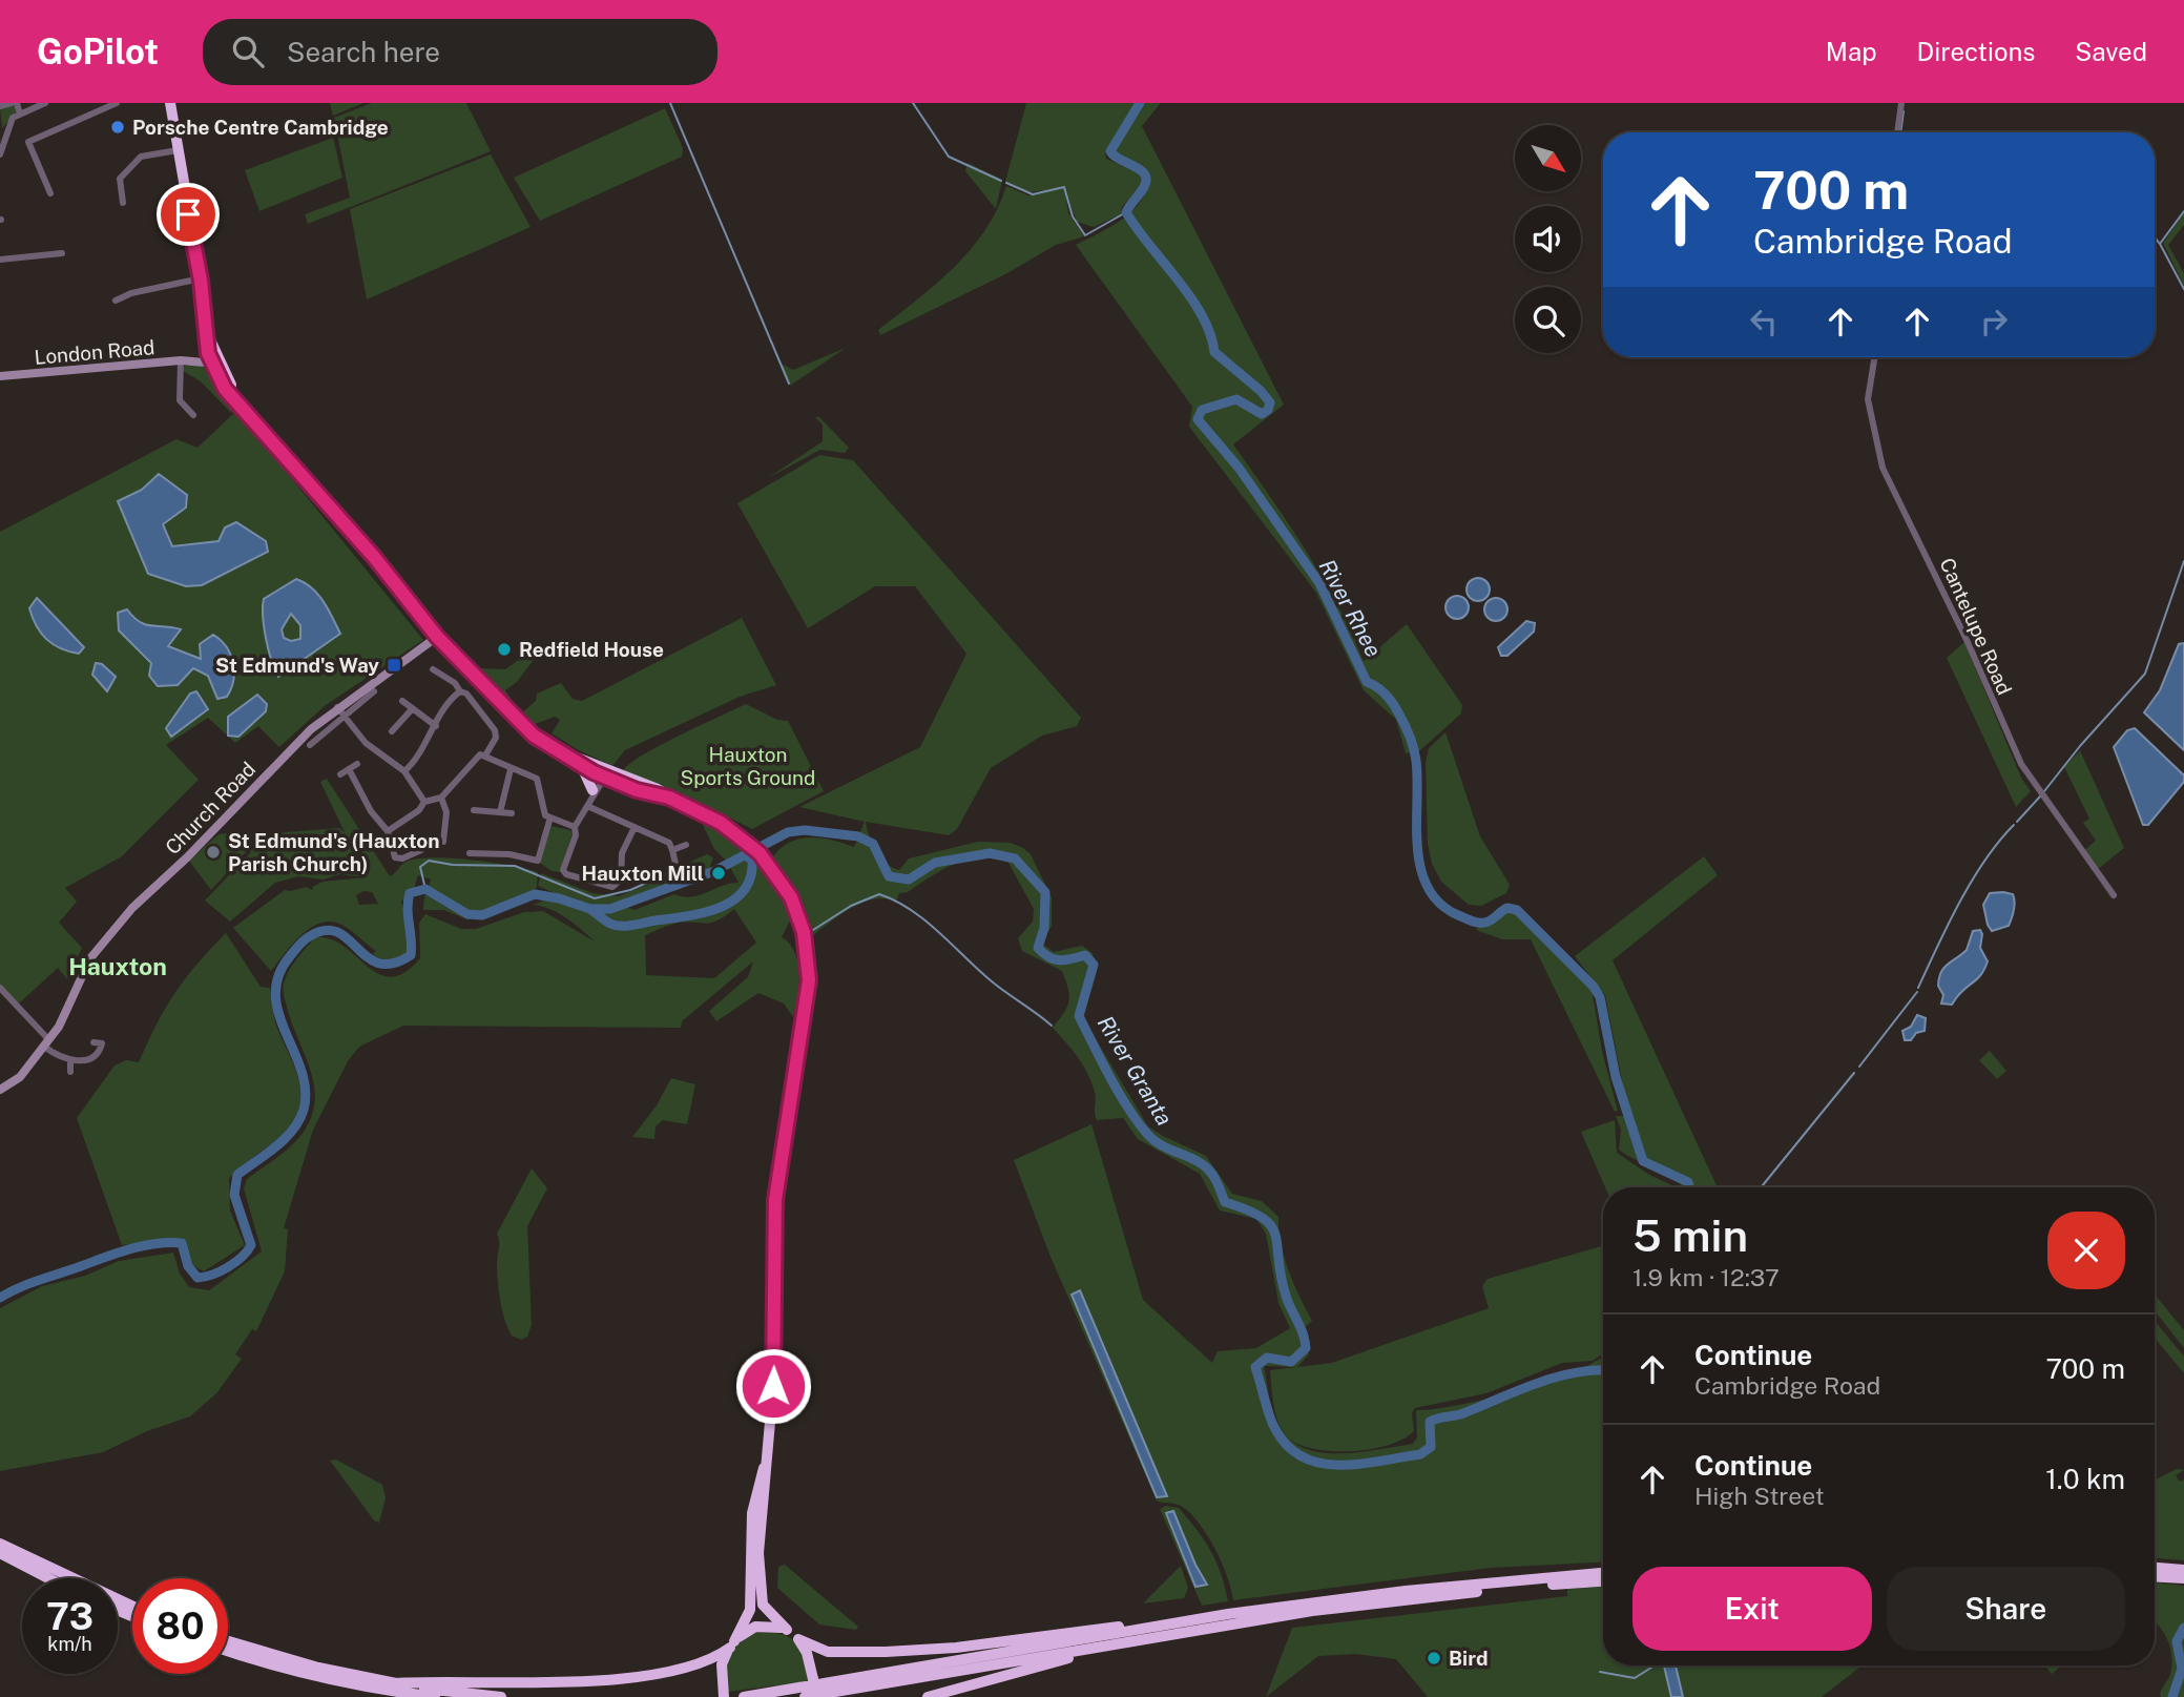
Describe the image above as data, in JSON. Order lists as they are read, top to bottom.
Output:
{
  "streets": {
    "street": ["London Road", "Cantelupe Road", "Church Road"]
  },
  "districts": ["Hauxton"],
  "water": ["River Rhee", "River Granta"],
  "parks": ["Hauxton Sports Ground"],
  "places": {
    "other": [
      "Porsche Centre Cambridge",
      "Redfield House",
      "St Edmund's (Hauxton Parish Church)",
      "Hauxton Mill",
      "Bird"
    ],
    "transit": ["St Edmund's Way"]
  },
  "north": "bottom right",
  "page": {
    "header": "GoPilot",
    "search": "Search here",
    "nav": ["Map", "Directions", "Saved"],
    "turn": ["700 m", "Cambridge Road"],
    "heading": ["5 min", "1.9 km · 12:37"],
    "list": [
      {
        "name": "Continue",
        "note": "Cambridge Road",
        "value": "700 m"
      },
      {
        "name": "Continue",
        "note": "High Street",
        "value": "1.0 km"
      }
    ],
    "buttons": ["Exit", "Share"],
    "speed": "73 km/h",
    "limit": "80"
  }
}
